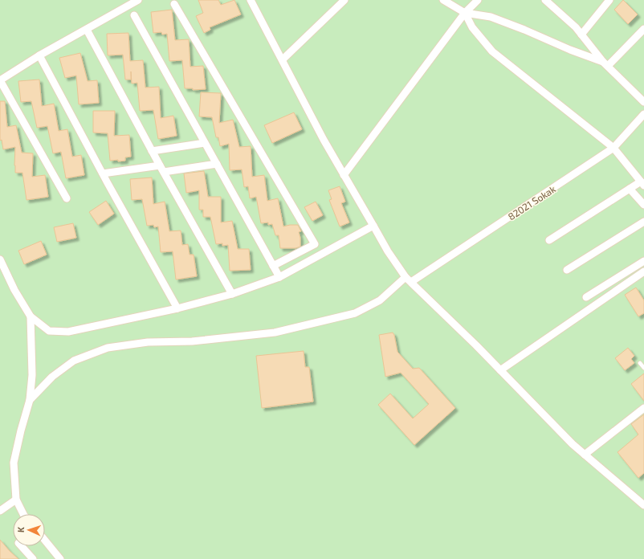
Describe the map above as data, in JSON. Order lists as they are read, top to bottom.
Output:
{
  "streets": {
    "street": ["82021 Sokak"]
  },
  "north": "left"
}
